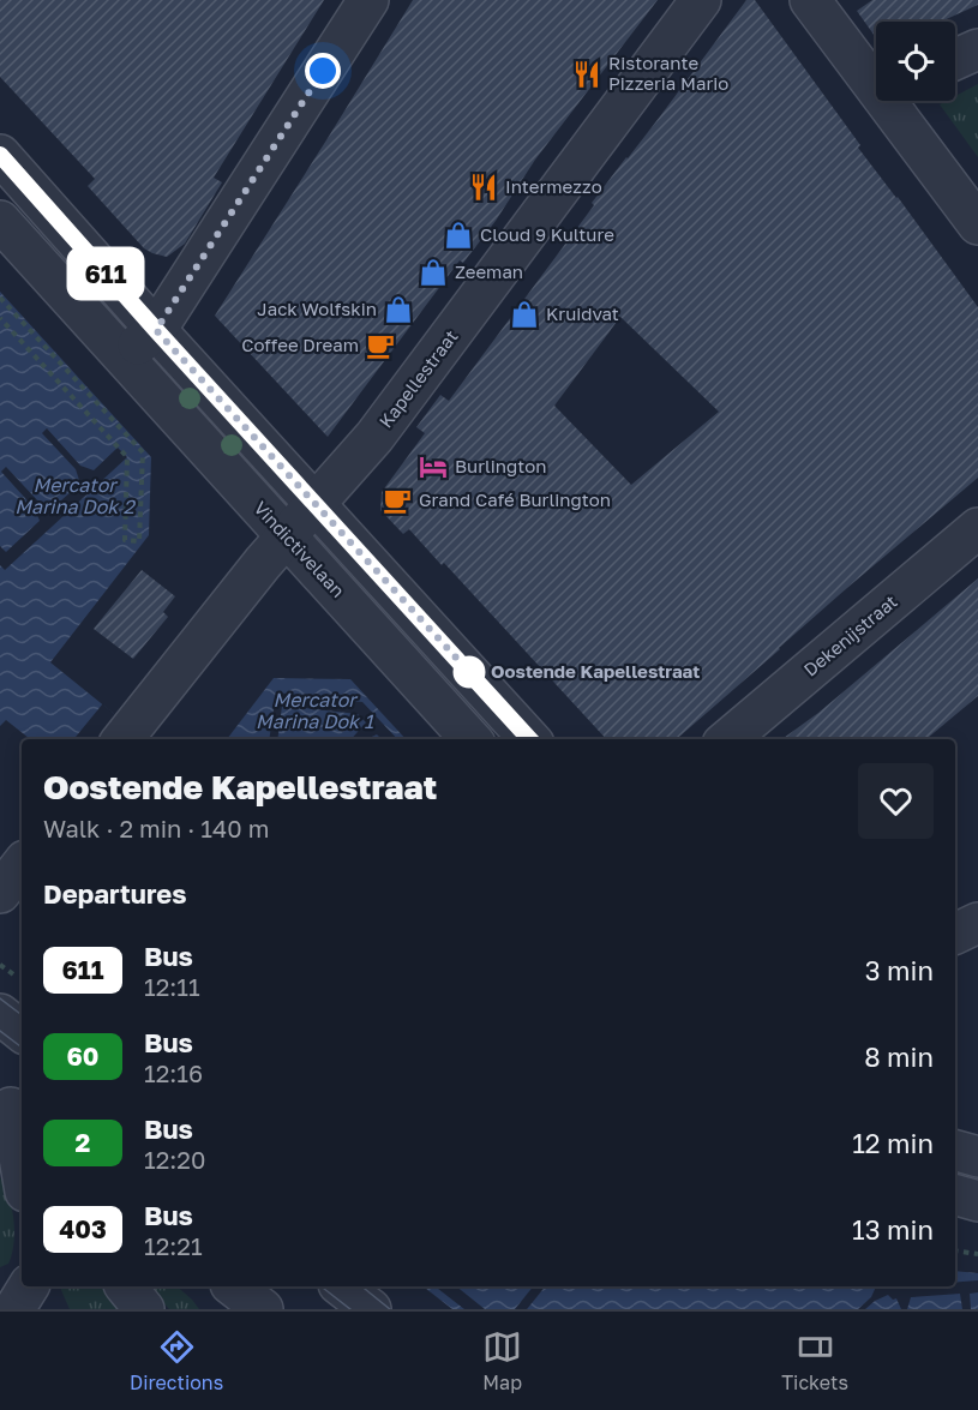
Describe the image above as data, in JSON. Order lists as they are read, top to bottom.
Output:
{
  "streets": {
    "street": ["Kapellestraat", "Vindictivelaan", "Dekenijstraat"]
  },
  "crossings": [
    ["Kapellestraat", "Vindictivelaan"]
  ],
  "water": ["Mercator Marina Dok 2", "Mercator Marina Dok 1"],
  "places": {
    "restaurant": ["Ristorante Pizzeria Mario", "Intermezzo"],
    "shop": [
      "Cloud 9 Kulture",
      "Zeeman",
      "Jack Wolfskin",
      "Kruidvat"
    ],
    "cafe": ["Coffee Dream", "Grand Café Burlington"],
    "hotel": ["Burlington"],
    "other": ["Oostende Kapellestraat"]
  },
  "lines": ["bus line 611"],
  "page": {
    "on_map": "611",
    "heading": [
      ["Oostende Kapellestraat", "Walk · 2 min · 140 m"],
      "Departures"
    ],
    "list": [
      {
        "mark": "611",
        "name": "Bus",
        "note": "12:11",
        "value": "3 min"
      },
      {
        "mark": "60",
        "name": "Bus",
        "note": "12:16",
        "value": "8 min"
      },
      {
        "mark": "2",
        "name": "Bus",
        "note": "12:20",
        "value": "12 min"
      },
      {
        "mark": "403",
        "name": "Bus",
        "note": "12:21",
        "value": "13 min"
      }
    ],
    "tabs": ["Directions", "Map", "Tickets"]
  }
}
